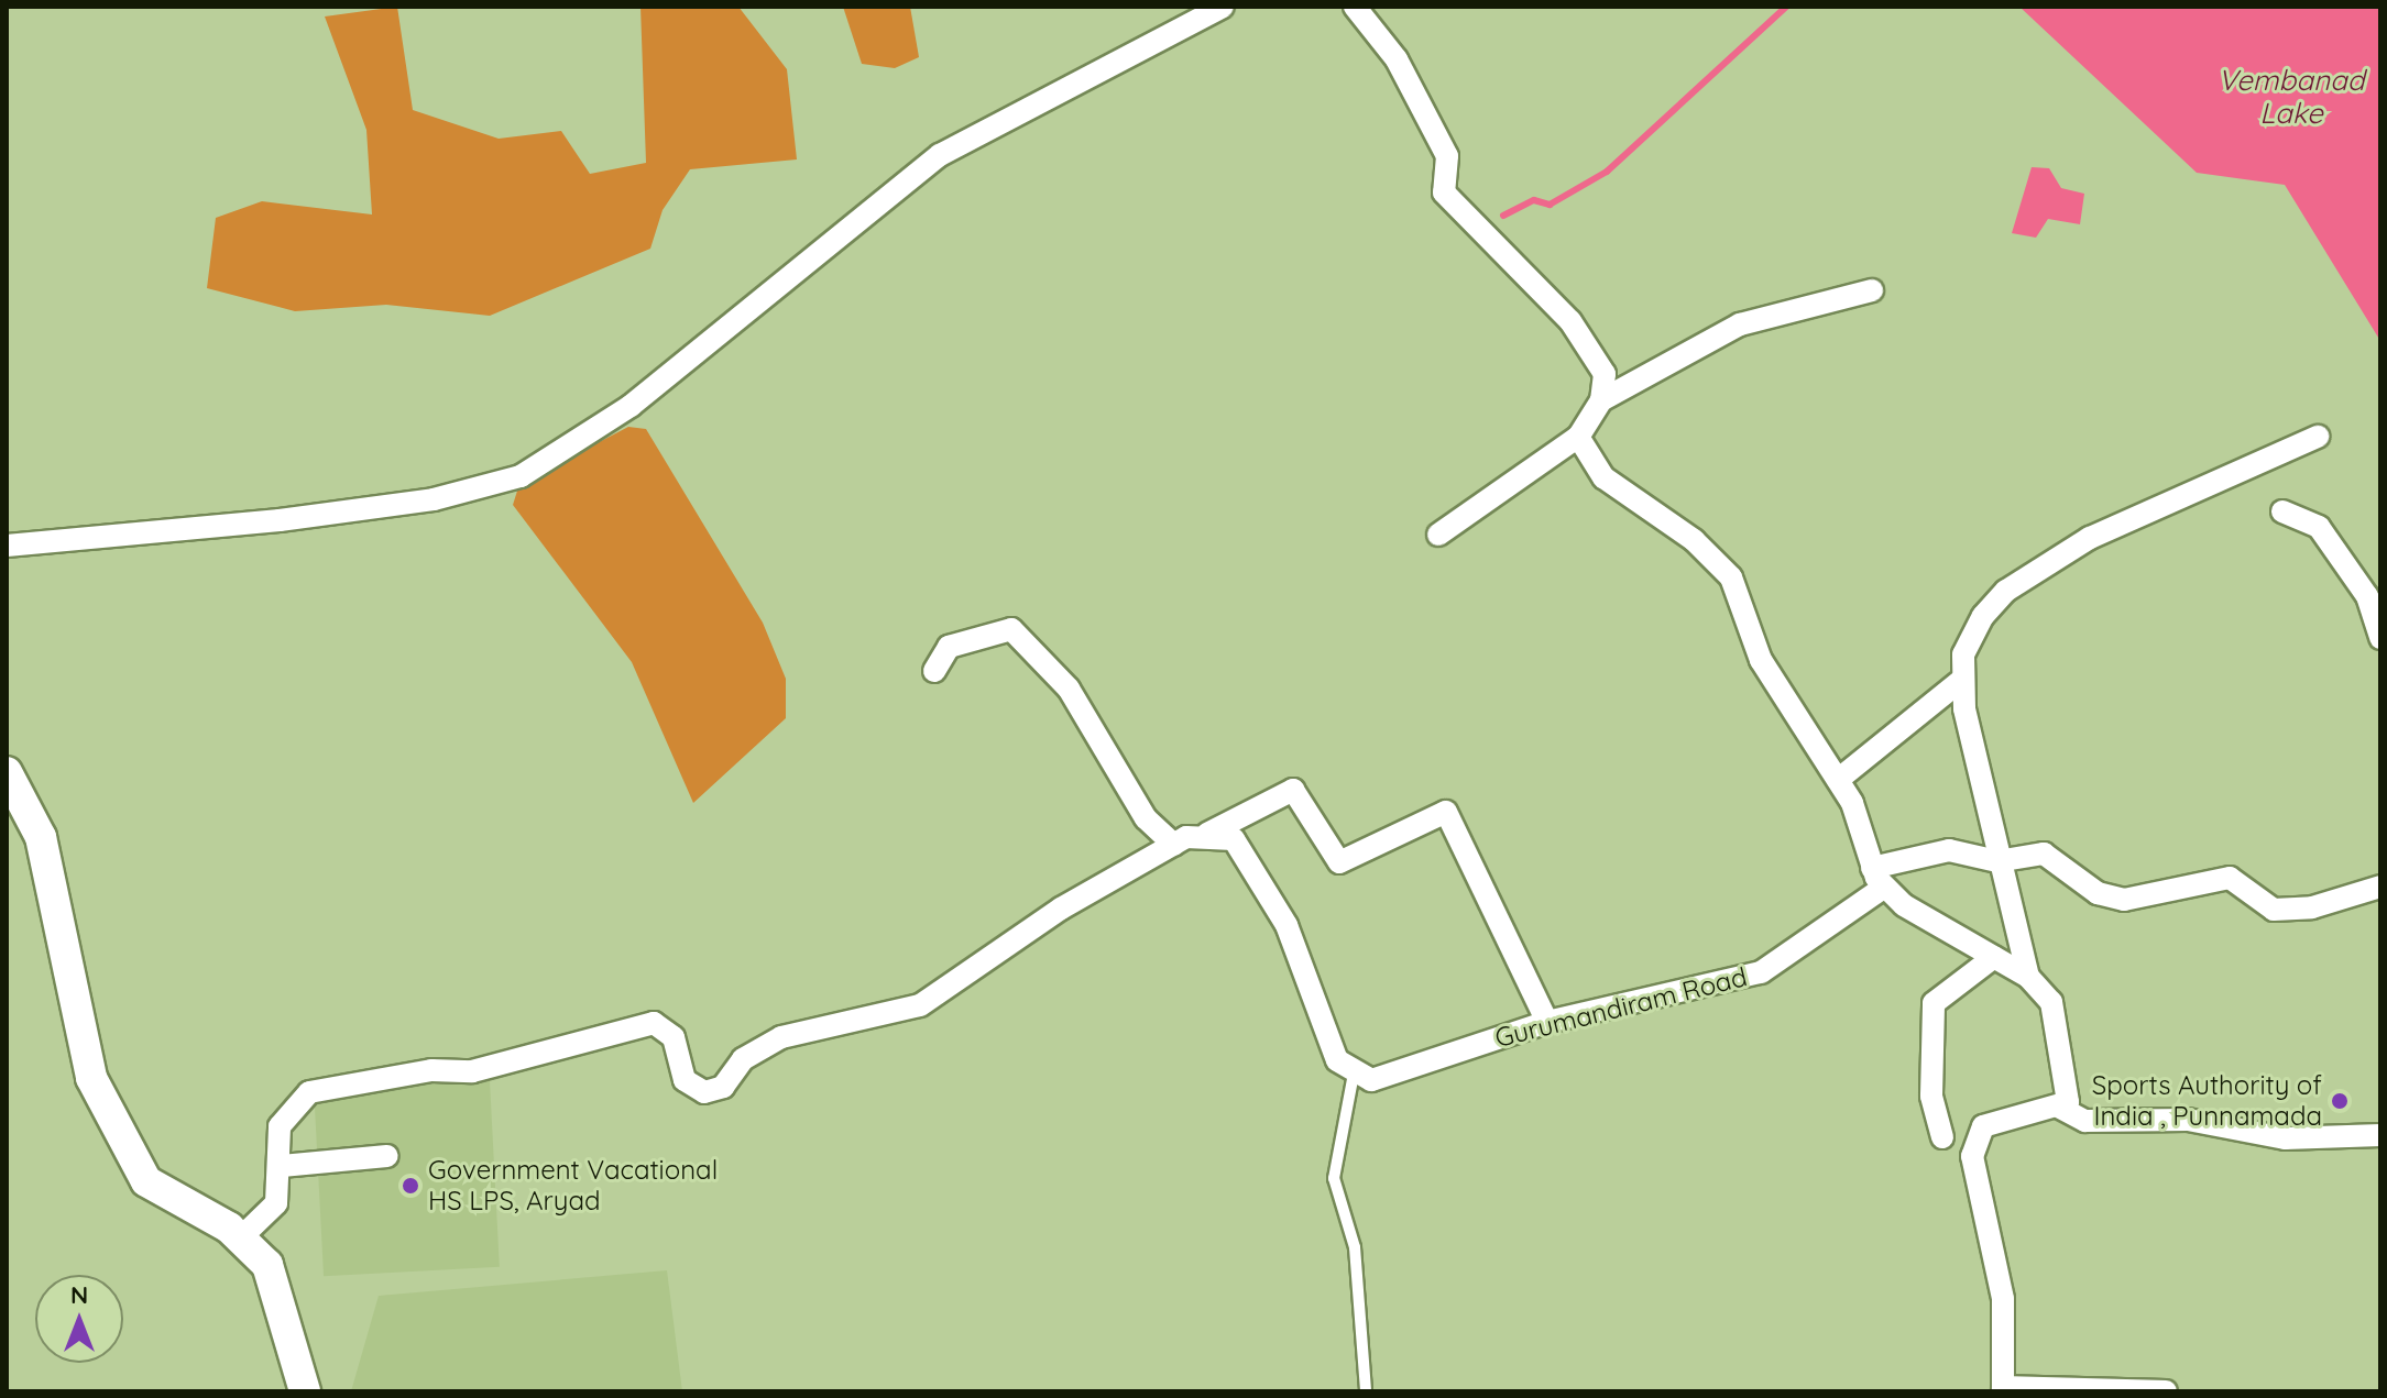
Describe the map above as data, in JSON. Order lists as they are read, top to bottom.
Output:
{
  "streets": {
    "street": ["Gurumandiram Road"]
  },
  "water": ["Vembanad Lake"],
  "places": ["Sports Authority of India , Punnamada", "Government Vacational HS LPS, Aryad"],
  "north": "top"
}
